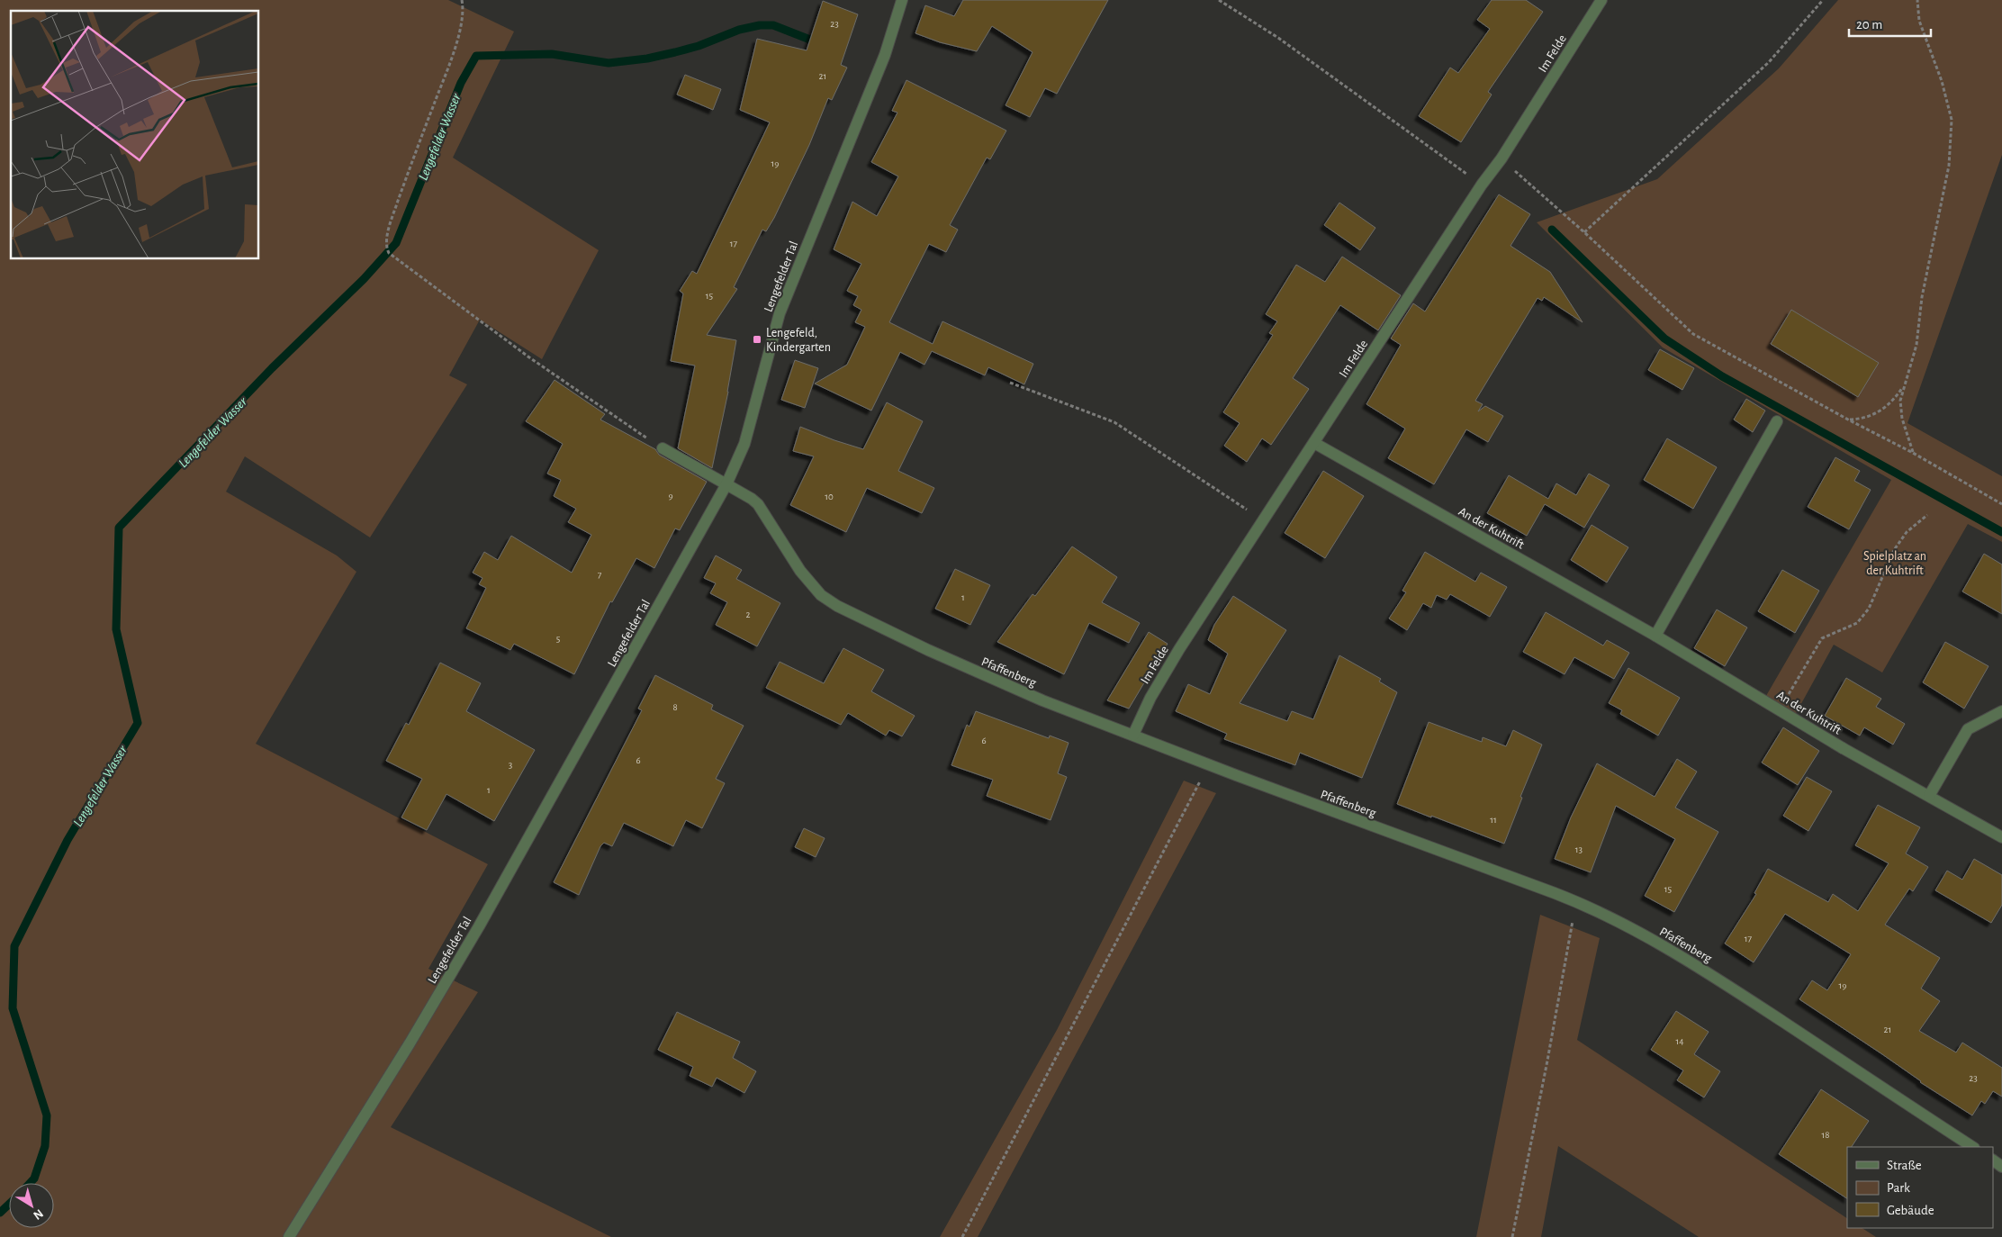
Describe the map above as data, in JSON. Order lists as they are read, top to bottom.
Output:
{
  "streets": {
    "street": [
      "Im Felde",
      "Lengefelder Tal",
      "An der Kuhtrift",
      "Pfaffenberg"
    ]
  },
  "crossings": [
    ["Im Felde", "An der Kuhtrift"],
    ["Im Felde", "Pfaffenberg"],
    ["Lengefelder Tal", "Pfaffenberg"]
  ],
  "water": ["Lengefelder Wasser"],
  "parks": ["Spielplatz an der Kuhtrift"],
  "places": {
    "transit": ["Lengefeld, Kindergarten"]
  },
  "house_numbers": [
    "23",
    "21",
    "19",
    "17",
    "15",
    "9",
    "10",
    "7",
    "1",
    "2",
    "5",
    "8",
    "6",
    "6",
    "3",
    "1",
    "11",
    "13",
    "15",
    "17",
    "19",
    "21",
    "14",
    "23",
    "18"
  ],
  "legend": ["Straße", "Park", "Gebäude"],
  "scale_bar": "20 m",
  "north": "bottom right"
}
